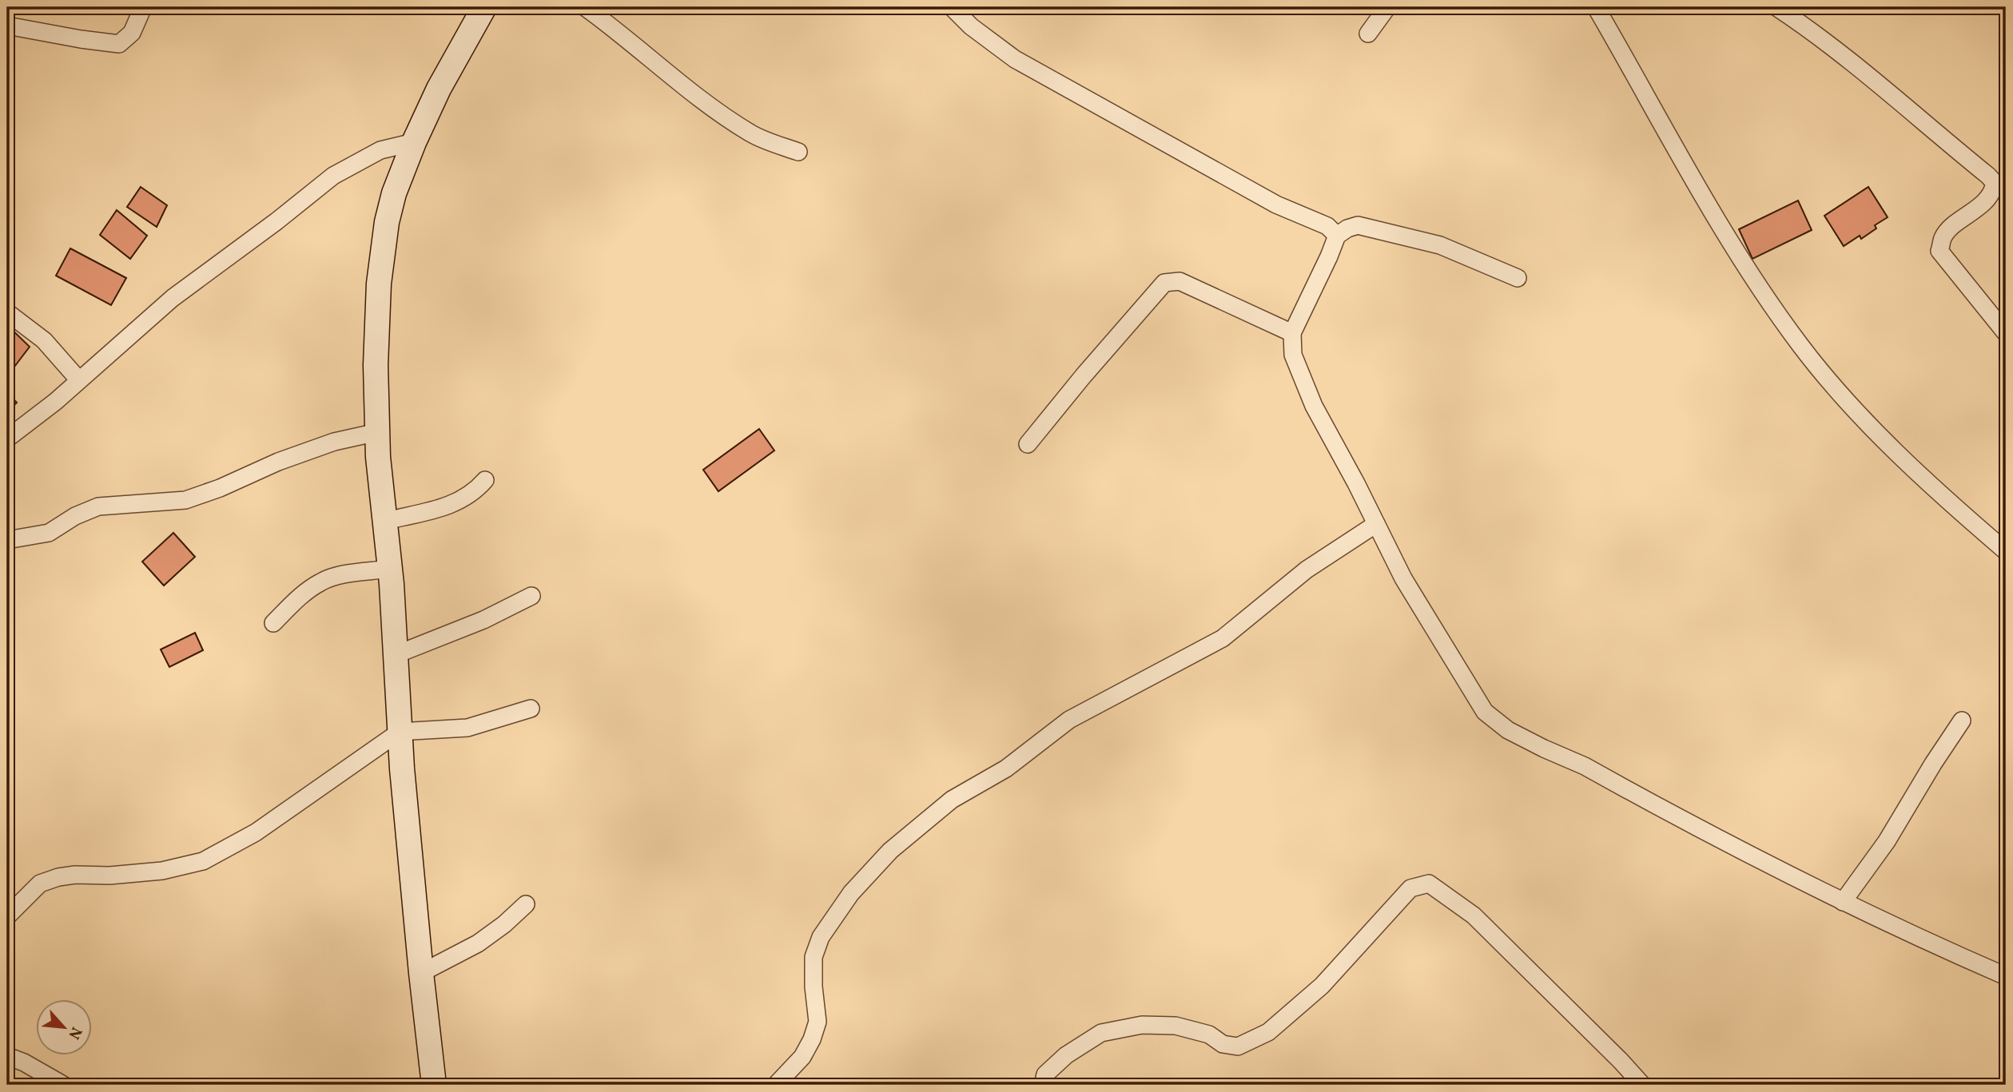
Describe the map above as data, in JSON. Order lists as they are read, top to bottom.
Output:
{
  "north": "bottom right"
}
